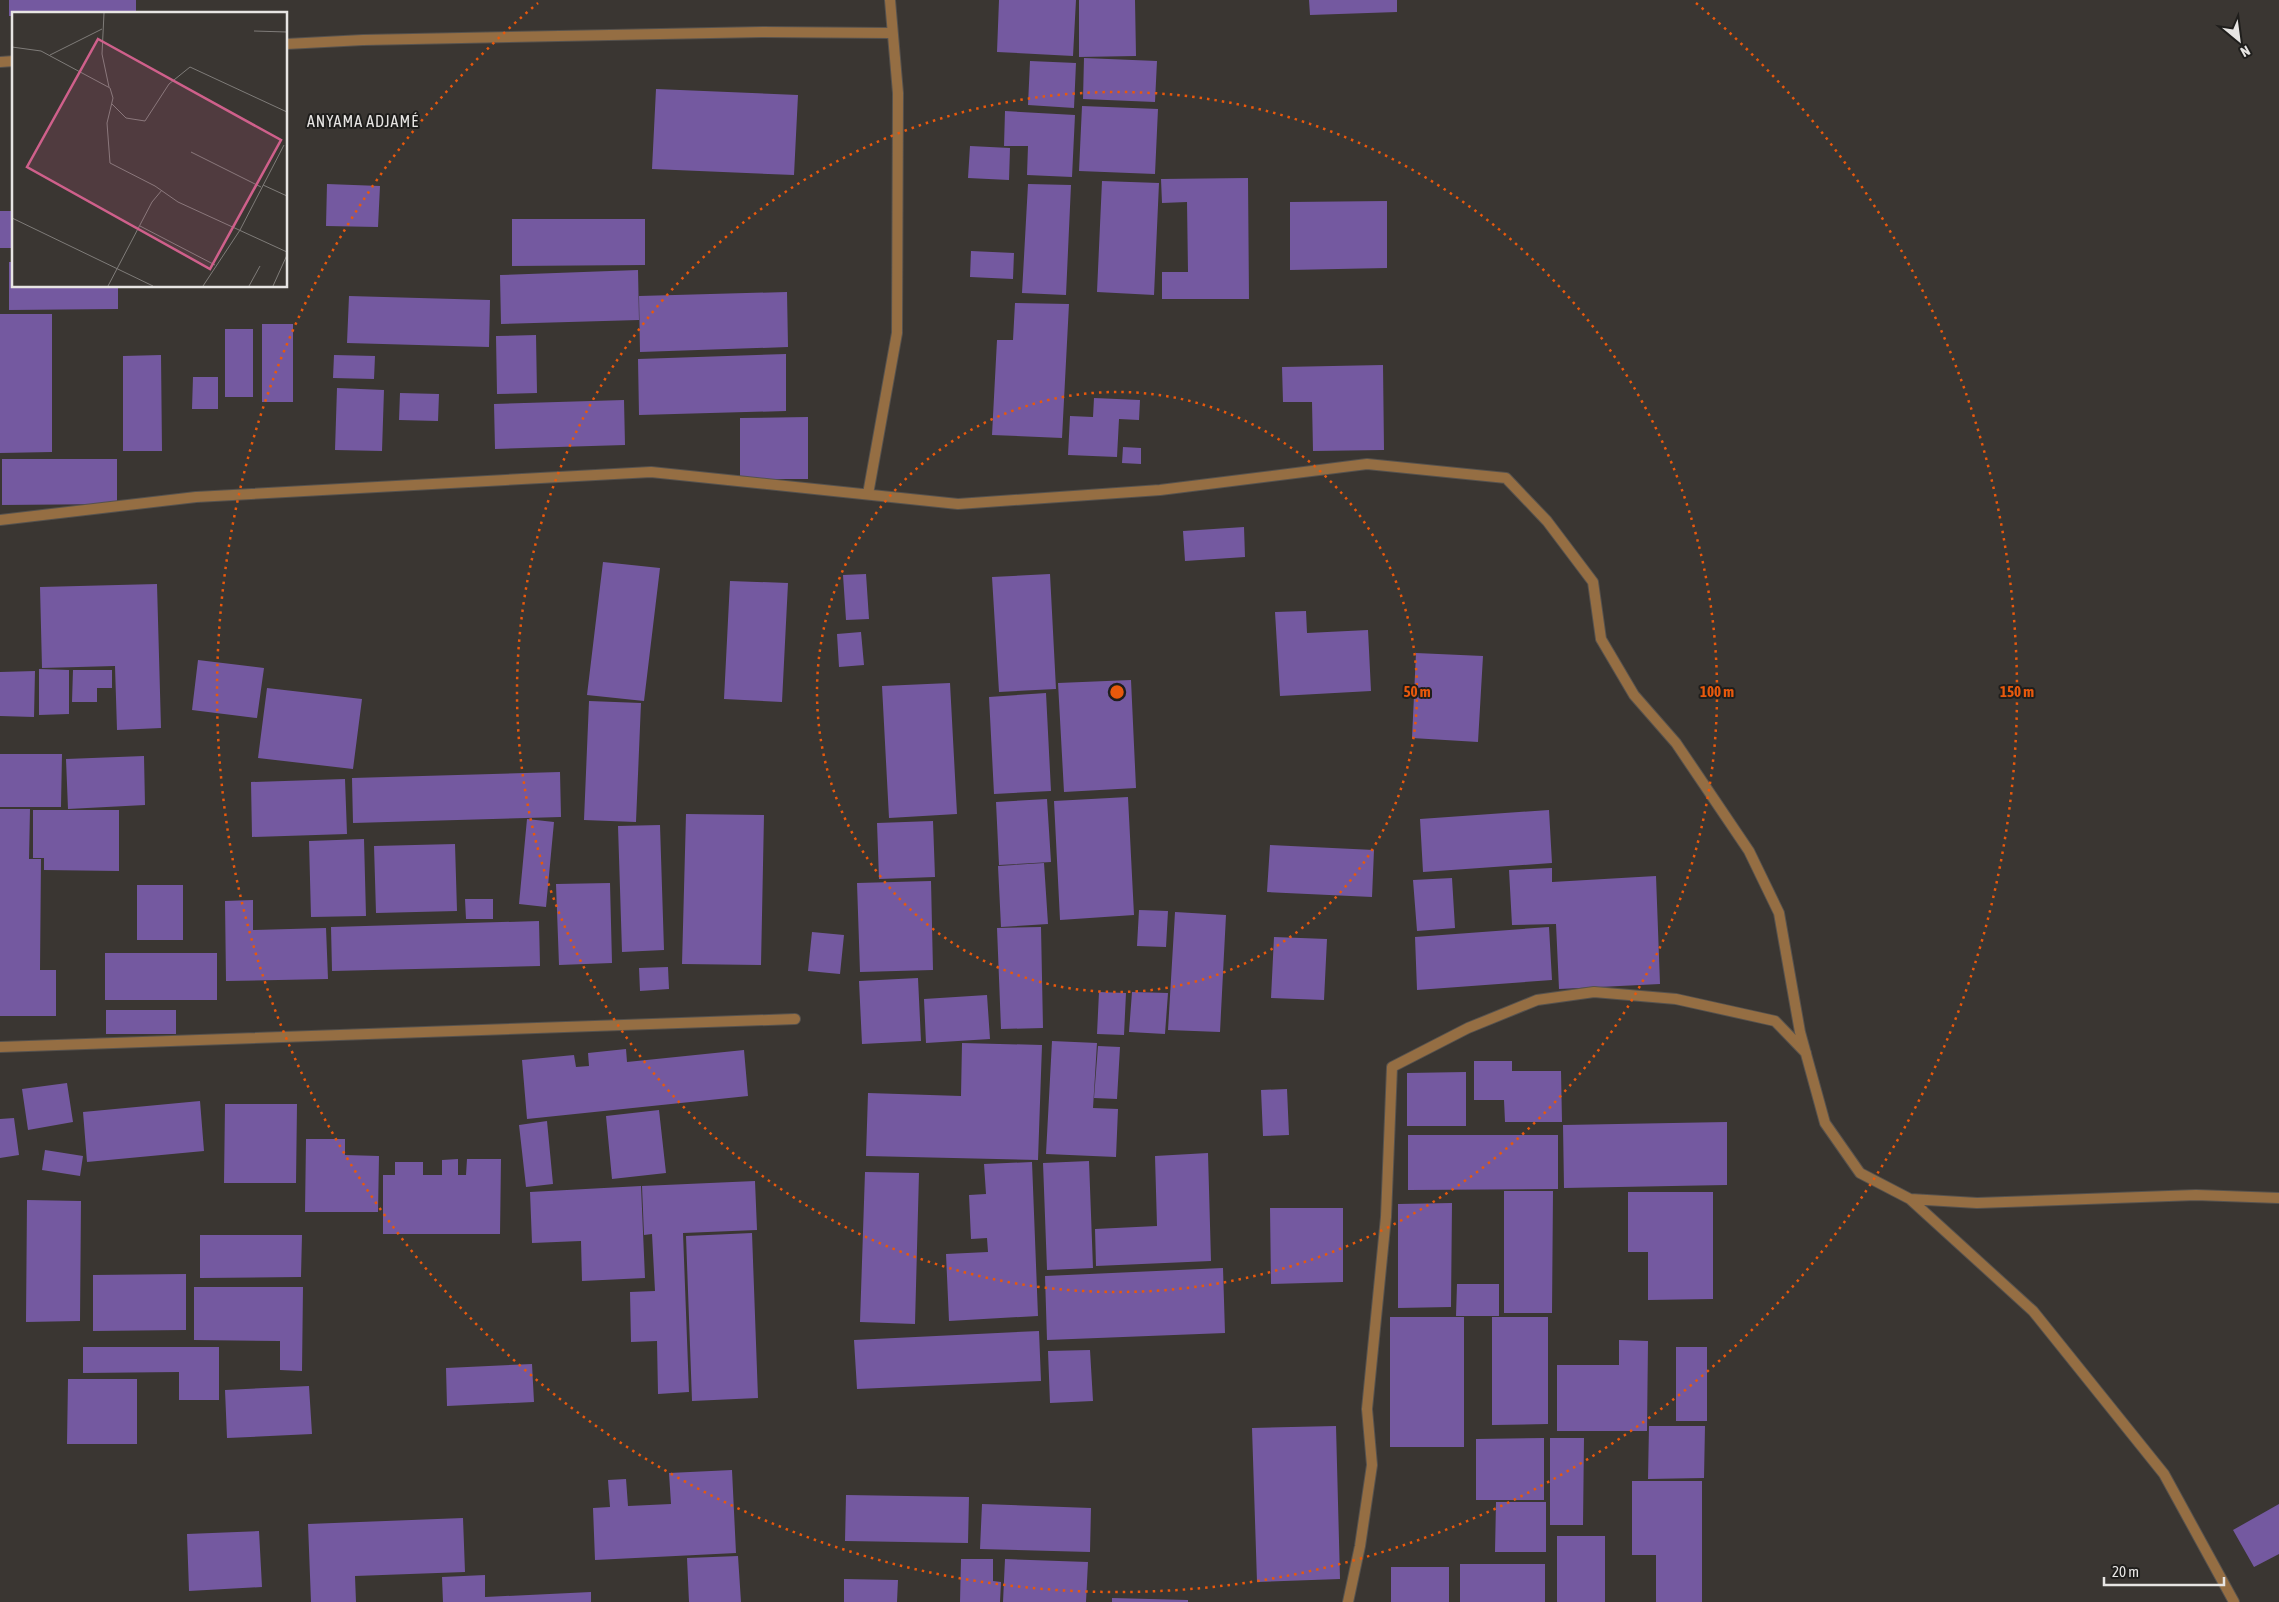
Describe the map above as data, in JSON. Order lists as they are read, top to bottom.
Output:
{
  "districts": ["ANYAMA ADJAMÉ"],
  "scale_bar": "20 m",
  "north": "bottom right",
  "rings": ["50 m", "100 m", "150 m"]
}
